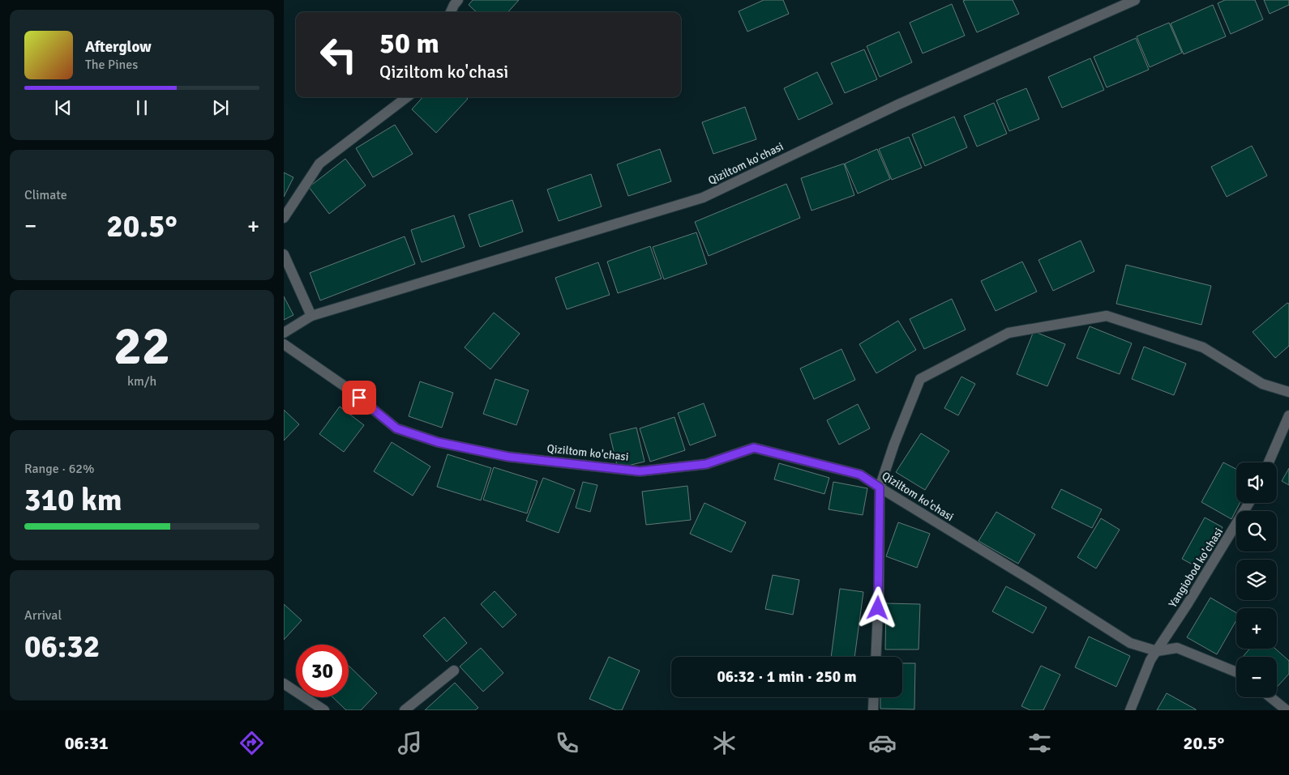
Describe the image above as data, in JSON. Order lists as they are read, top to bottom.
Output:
{
  "streets": {
    "street": ["Qiziltom ko'chasi", "Yangiobod ko'chasi"]
  },
  "crossings": [
    ["Qiziltom ko'chasi", "Yangiobod ko'chasi"]
  ],
  "page": {
    "turn": ["50 m", "Qiziltom ko'chasi"],
    "song": ["Afterglow", "The Pines"],
    "tile": [
      "Climate",
      ["22", "km/h"],
      ["Range · 62%", "310 km"],
      ["Arrival", "06:32"]
    ],
    "heat": ["−", "20.5°", "+"],
    "map_buttons": ["+", "−"],
    "limit": "30",
    "trip": "06:32 · 1 min · 250 m",
    "tabs": ["06:31", "20.5°"]
  }
}
